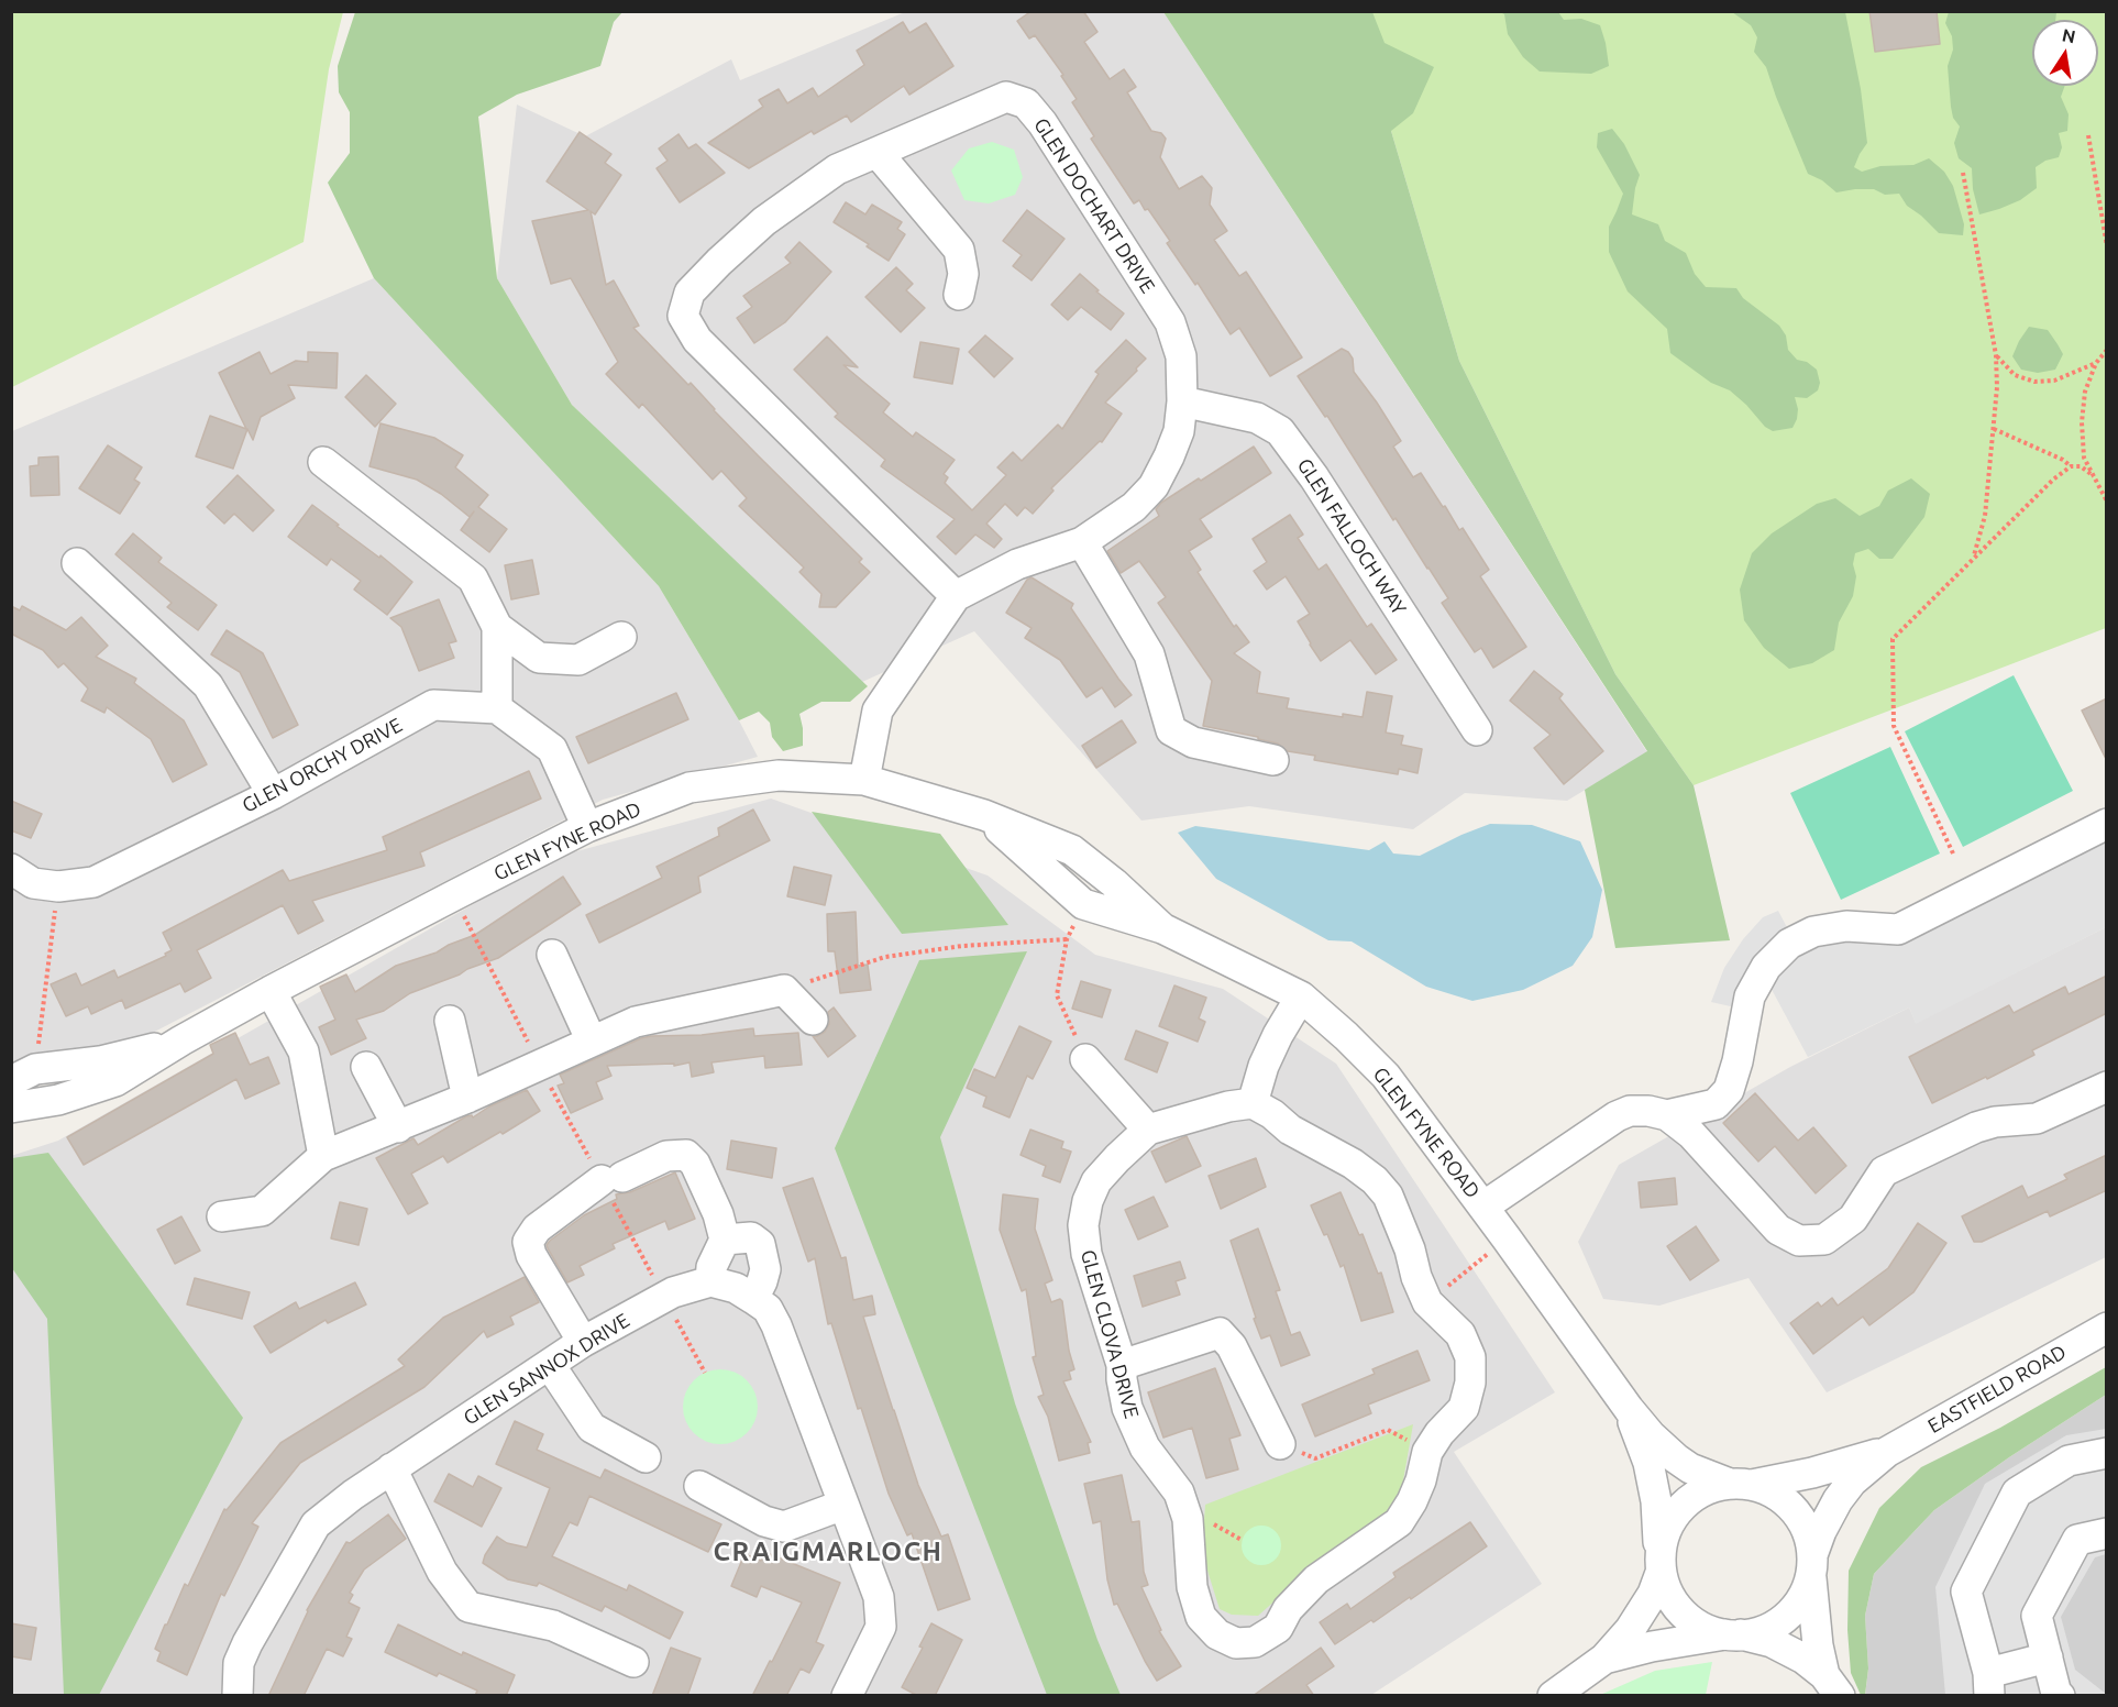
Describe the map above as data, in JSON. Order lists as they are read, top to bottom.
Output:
{
  "streets": {
    "street": [
      "GLEN DOCHART DRIVE",
      "GLEN FALLOCH WAY",
      "GLEN ORCHY DRIVE",
      "GLEN FYNE ROAD",
      "GLEN CLOVA DRIVE",
      "GLEN SANNOX DRIVE",
      "EASTFIELD ROAD"
    ]
  },
  "crossings": [
    ["GLEN DOCHART DRIVE", "GLEN FALLOCH WAY"],
    ["GLEN DOCHART DRIVE", "GLEN FYNE ROAD"],
    ["GLEN FYNE ROAD", "EASTFIELD ROAD"]
  ],
  "districts": ["CRAIGMARLOCH"],
  "north": "top"
}
